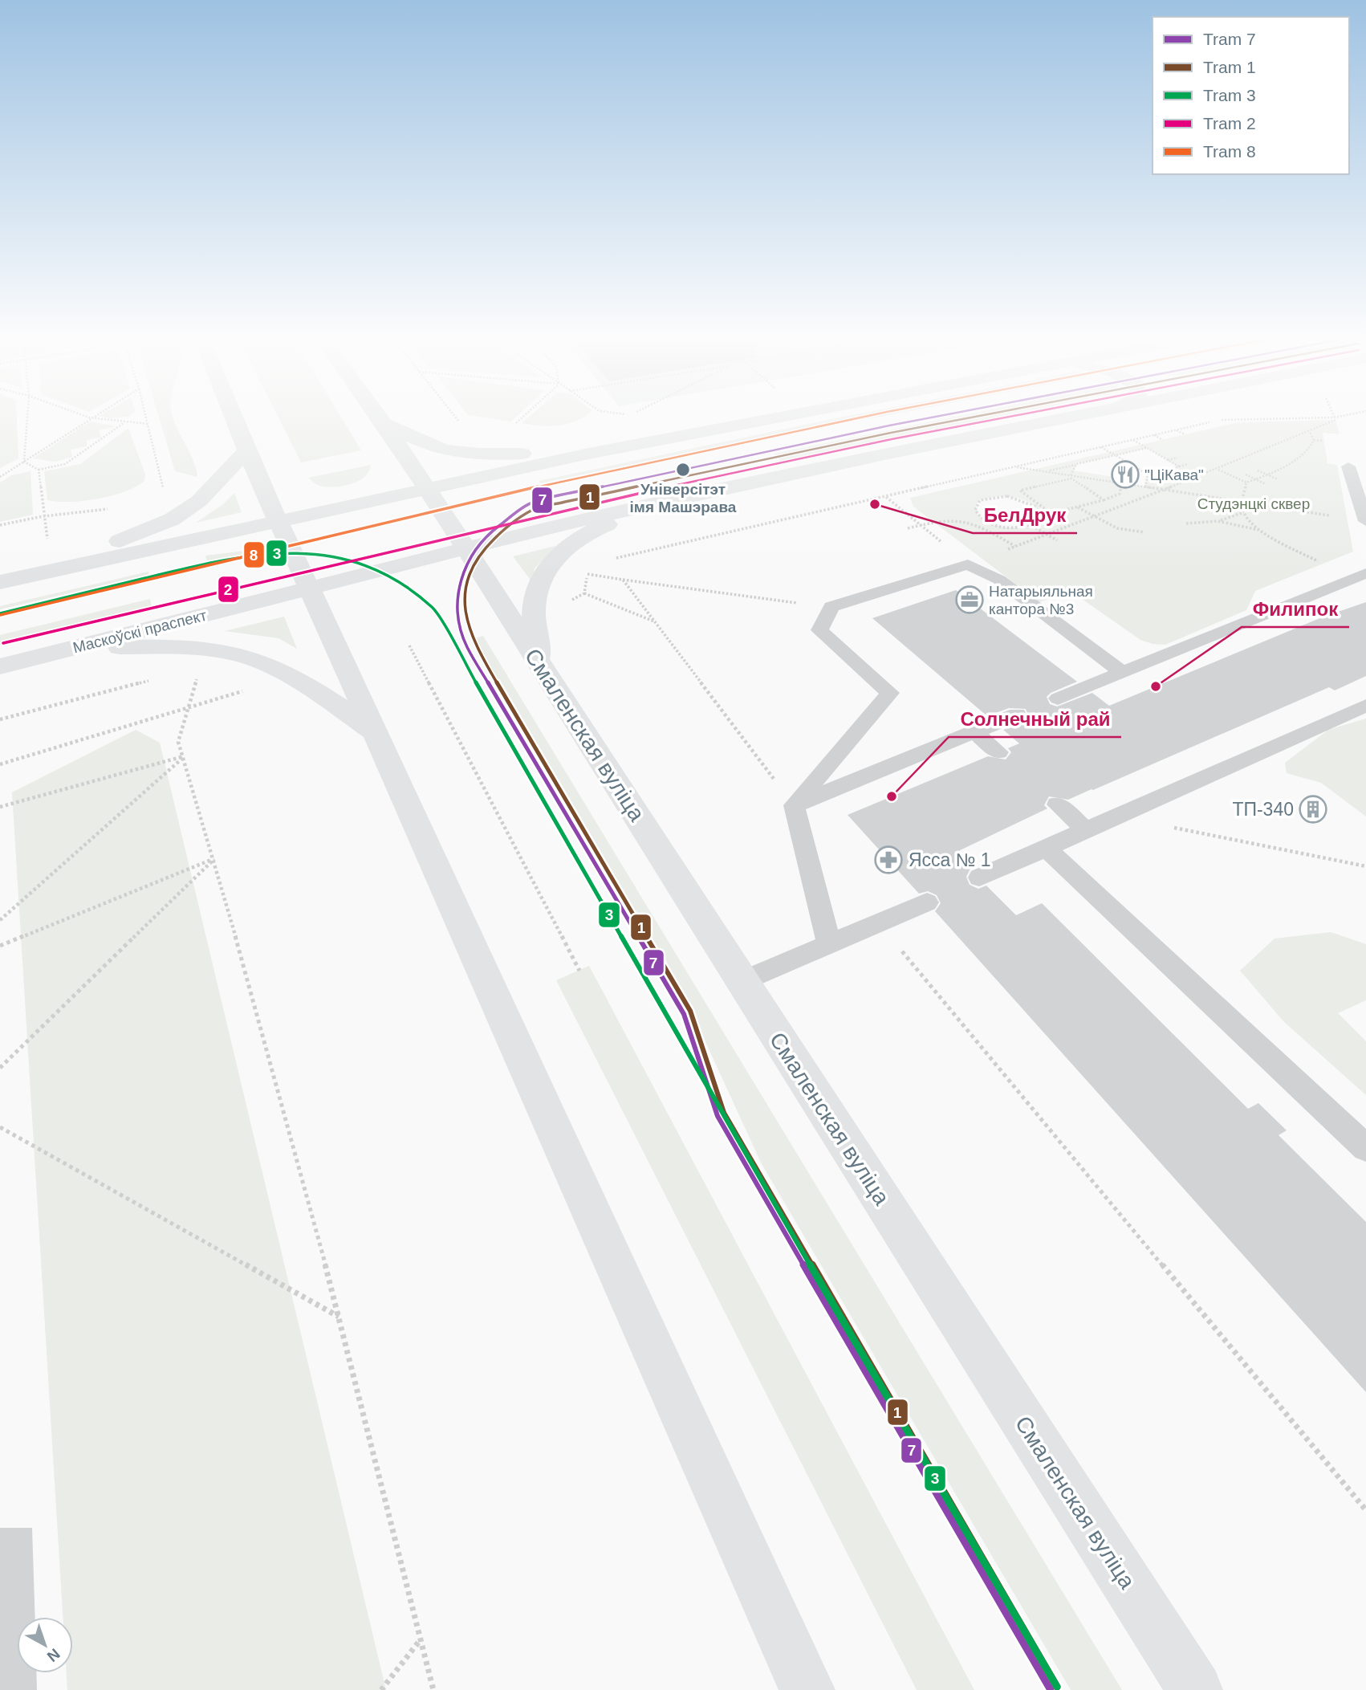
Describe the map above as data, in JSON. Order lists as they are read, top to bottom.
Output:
{
  "streets": {
    "main road": ["Маскоўскі праспект", "Смаленская вуліца"]
  },
  "crossings": [
    ["Маскоўскі праспект", "Смаленская вуліца"]
  ],
  "parks": ["Студэнцкі сквер"],
  "places": {
    "other": [
      "Універсітэт імя Машэрава",
      "БелДрук",
      "Филипок",
      "Солнечный рай"
    ],
    "restaurant": ["\"ЦіКава\""],
    "office": ["Натарыяльная кантора №3"],
    "building": ["ТП-340"],
    "pharmacy": ["Ясса № 1"]
  },
  "lines": [
    "tram line 7",
    "tram line 1",
    "tram line 2",
    "tram line 8",
    "tram line 3"
  ],
  "legend": [
    "Tram 7",
    "Tram 1",
    "Tram 3",
    "Tram 2",
    "Tram 8"
  ],
  "north": "bottom right"
}
